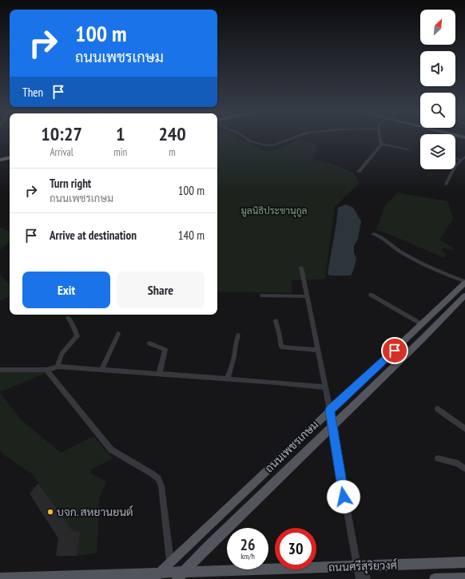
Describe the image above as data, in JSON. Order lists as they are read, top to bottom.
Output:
{
  "streets": {
    "main road": ["ถนนเพชรเกษม", "ถนนศรีสุริยวงศ์"]
  },
  "crossings": [
    ["ถนนเพชรเกษม", "ถนนศรีสุริยวงศ์"]
  ],
  "parks": ["มูลนิธิประชานุกูล"],
  "places": ["บจก. สหยานยนต์"],
  "north": "top right",
  "page": {
    "turn": ["100 m", "ถนนเพชรเกษม"],
    "then": "Then",
    "eta": [
      "10:27",
      "Arrival",
      "1",
      "min",
      "240",
      "m"
    ],
    "list": [
      {
        "name": "Turn right",
        "note": "ถนนเพชรเกษม",
        "value": "100 m"
      },
      {
        "name": "Arrive at destination",
        "value": "140 m"
      }
    ],
    "buttons": ["Exit", "Share"],
    "speed": "26 km/h",
    "limit": "30"
  }
}
